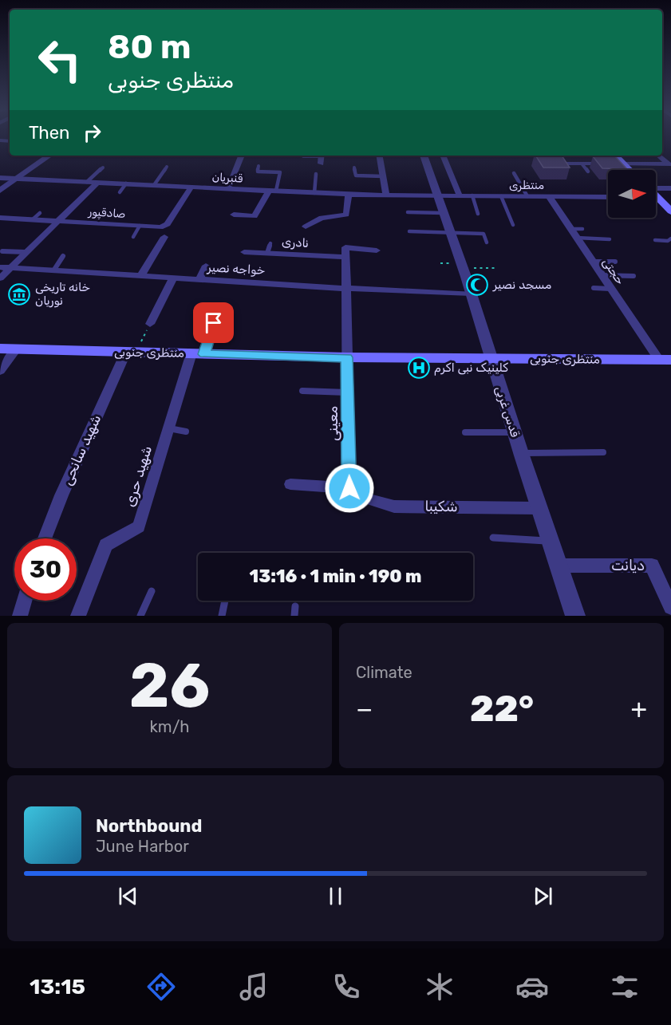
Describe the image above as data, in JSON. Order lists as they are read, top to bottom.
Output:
{
  "streets": {
    "main road": ["منتظری جنوبی"],
    "street": [
      "قنبریان",
      "منتظری",
      "صادقپور",
      "نادری",
      "خواجه نصیر",
      "حجتی",
      "قدس غربی",
      "معینی",
      "شهید سانحی",
      "شهید حری",
      "شکیبا",
      "دیانت"
    ]
  },
  "crossings": [
    ["قنبریان", "منتظری"],
    ["قنبریان", "صادقپور"],
    ["قنبریان", "قدس غربی"],
    ["منتظری", "حجتی"],
    ["منتظری", "قدس غربی"],
    ["نادری", "معینی"],
    ["خواجه نصیر", "قدس غربی"],
    ["خواجه نصیر", "معینی"],
    ["حجتی", "منتظری جنوبی"],
    ["منتظری جنوبی", "قدس غربی"],
    ["منتظری جنوبی", "معینی"],
    ["منتظری جنوبی", "شهید سانحی"],
    ["منتظری جنوبی", "شهید حری"],
    ["قدس غربی", "شکیبا"],
    ["قدس غربی", "دیانت"],
    ["معینی", "شکیبا"]
  ],
  "places": {
    "mosque": ["مسجد نصیر"],
    "museum": ["خانه تاریخی نوریان"],
    "hospital": ["کلینیک نبی اکرم"]
  },
  "north": "right",
  "page": {
    "turn": ["80 m", "منتظری جنوبی"],
    "then": "Then",
    "limit": "30",
    "trip": "13:16 · 1 min · 190 m",
    "tile": [
      ["26", "km/h"],
      "Climate"
    ],
    "heat": ["−", "22°", "+"],
    "song": ["Northbound", "June Harbor"],
    "tabs": "13:15"
  }
}
